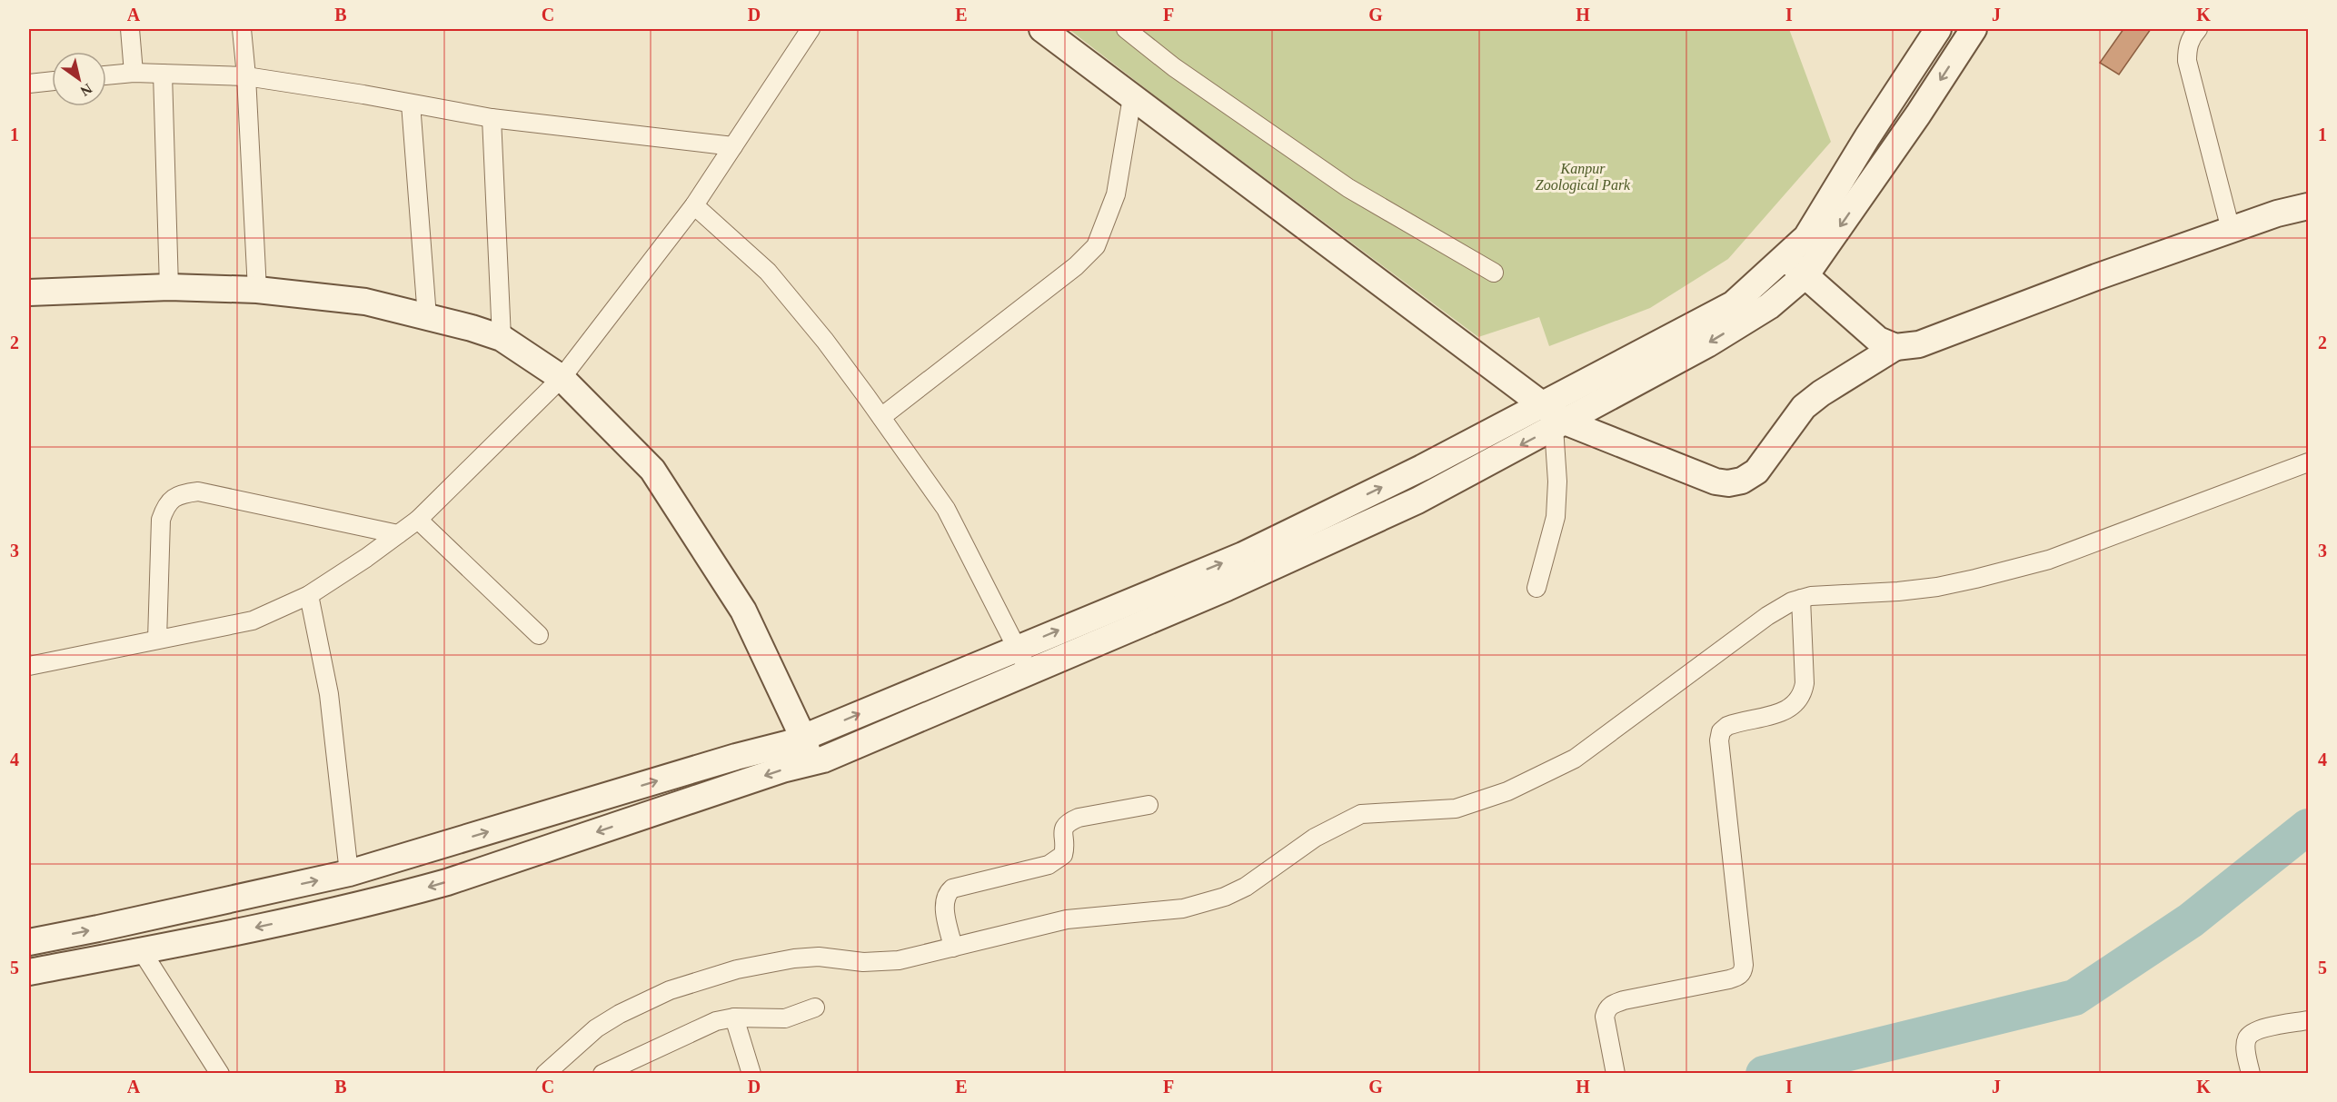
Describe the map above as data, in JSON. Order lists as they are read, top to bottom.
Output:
{
  "parks": ["Kanpur Zoological Park"],
  "north": "bottom right",
  "grid": {
    "columns": [
      "A",
      "B",
      "C",
      "D",
      "E",
      "F",
      "G",
      "H",
      "I",
      "J",
      "K"
    ],
    "rows": [
      "1",
      "2",
      "3",
      "4",
      "5"
    ]
  }
}
